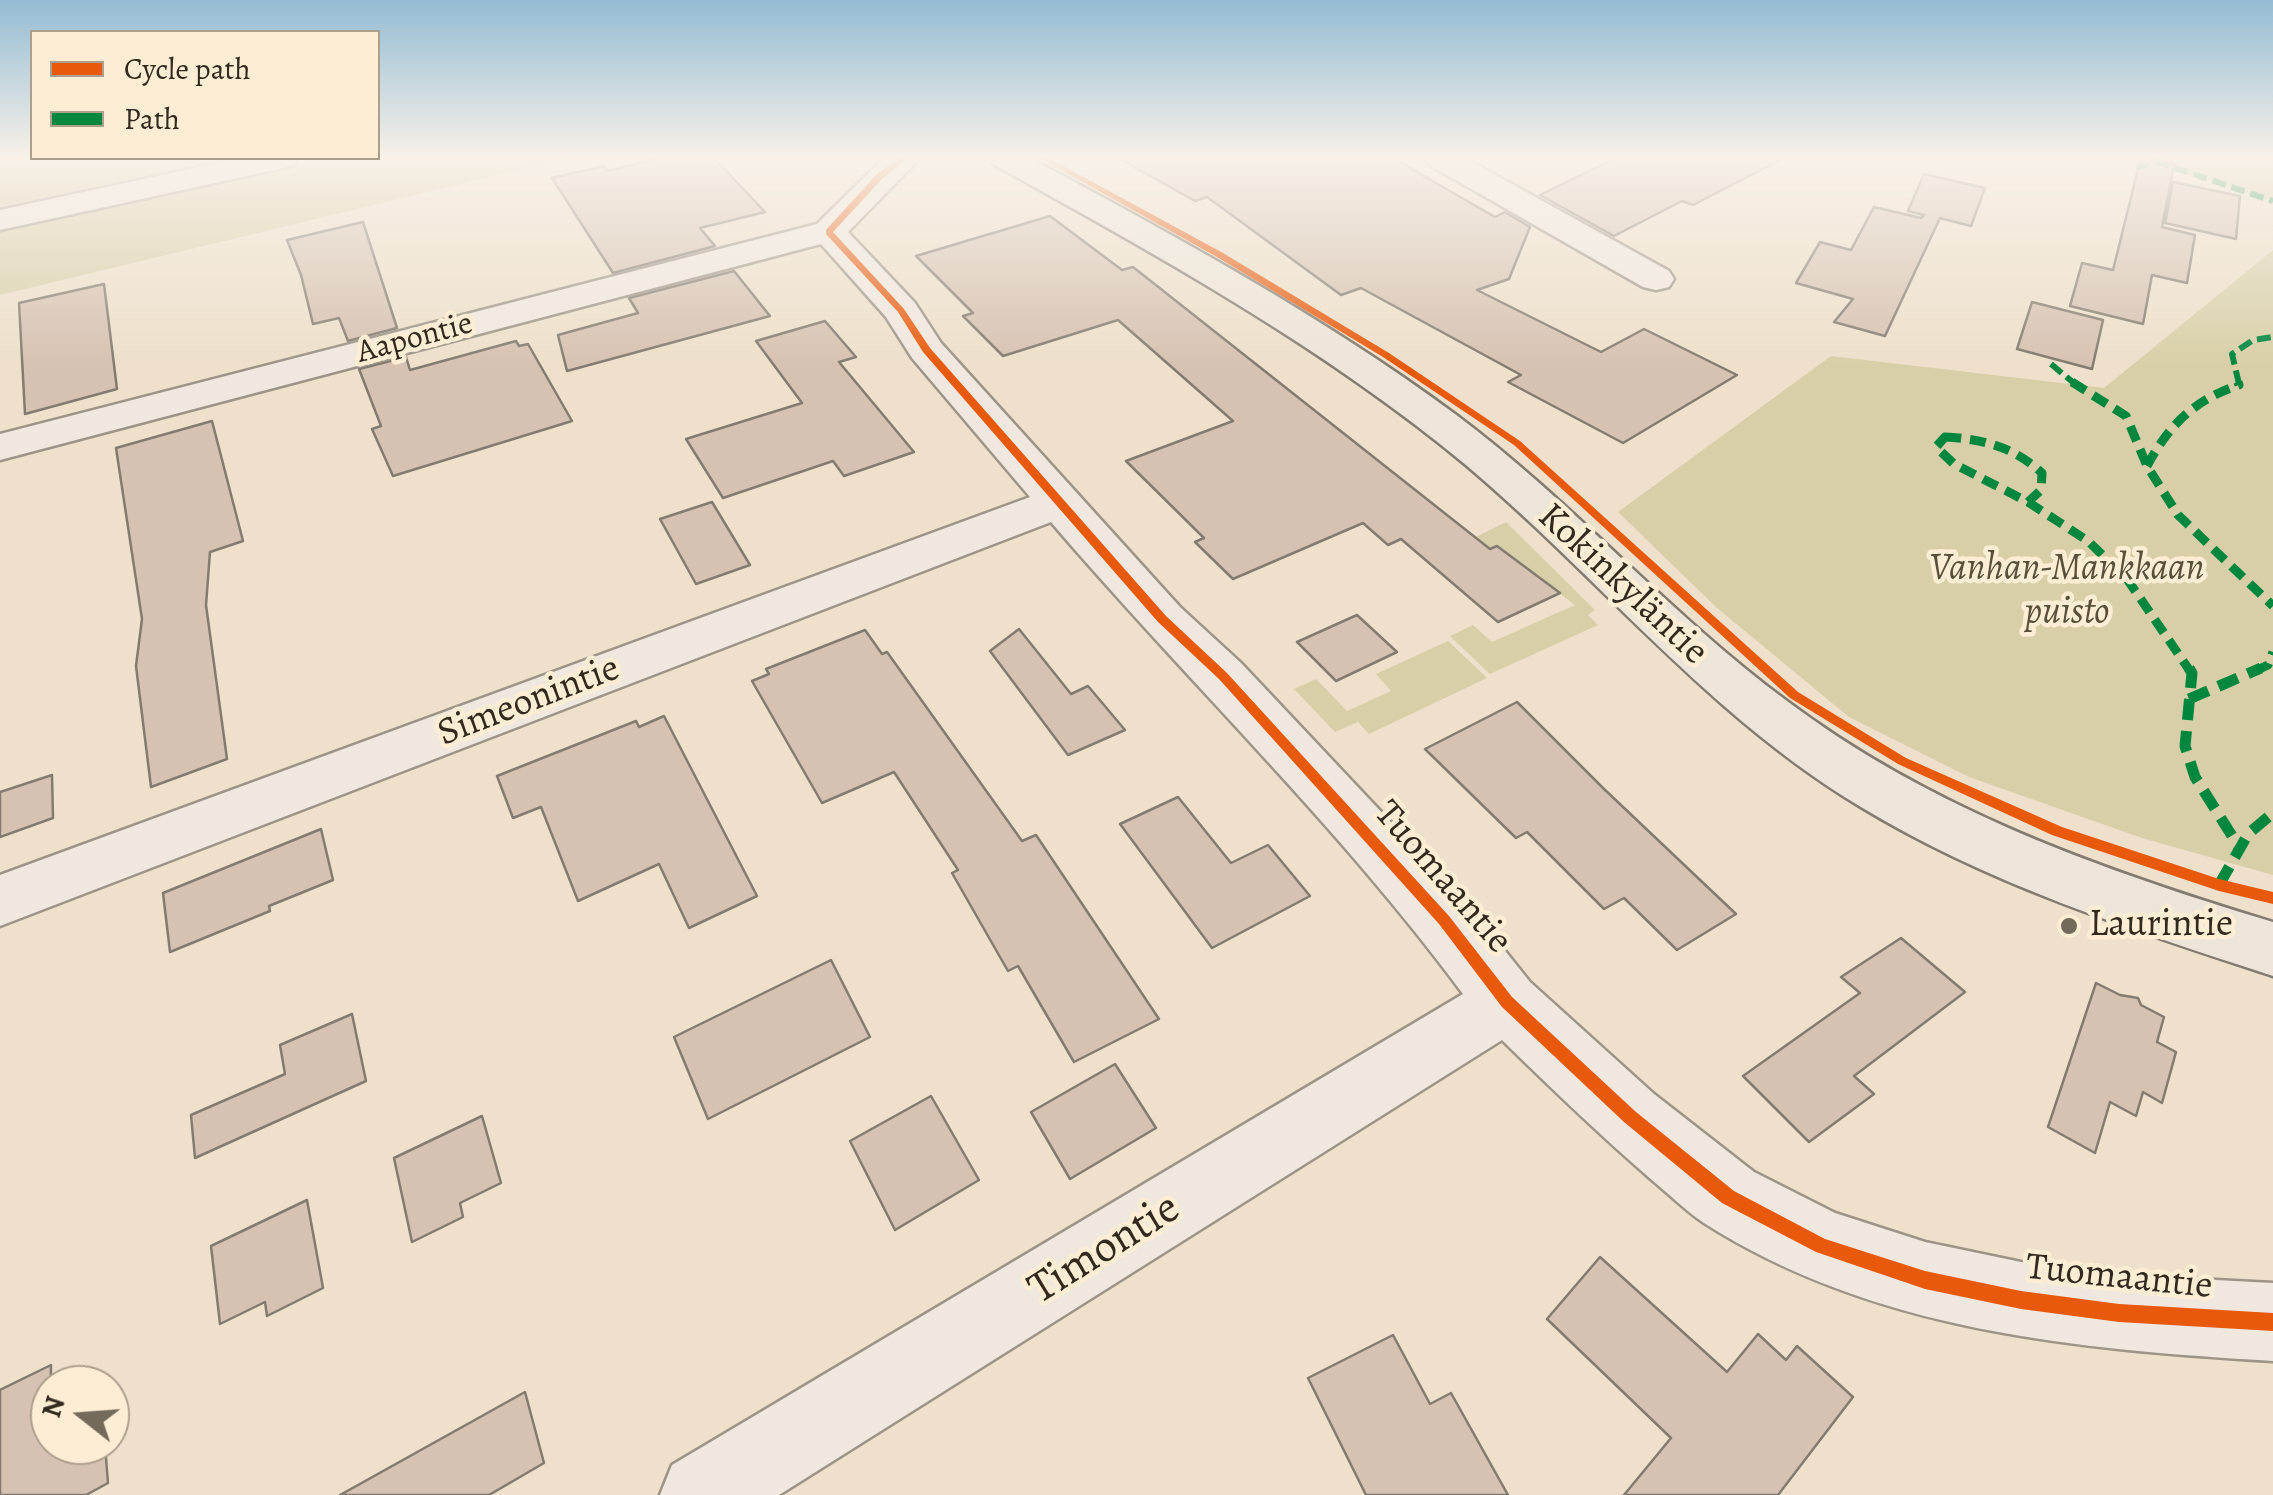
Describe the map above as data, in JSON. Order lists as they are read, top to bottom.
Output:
{
  "streets": {
    "main road": ["Kokinkyläntie"],
    "street": [
      "Aapontie",
      "Simeonintie",
      "Tuomaantie",
      "Timontie"
    ]
  },
  "crossings": [
    ["Aapontie", "Tuomaantie"],
    ["Simeonintie", "Tuomaantie"],
    ["Tuomaantie", "Timontie"]
  ],
  "parks": ["Vanhan-Mankkaan puisto"],
  "places": ["Laurintie"],
  "legend": ["Cycle path", "Path"],
  "north": "left"
}
